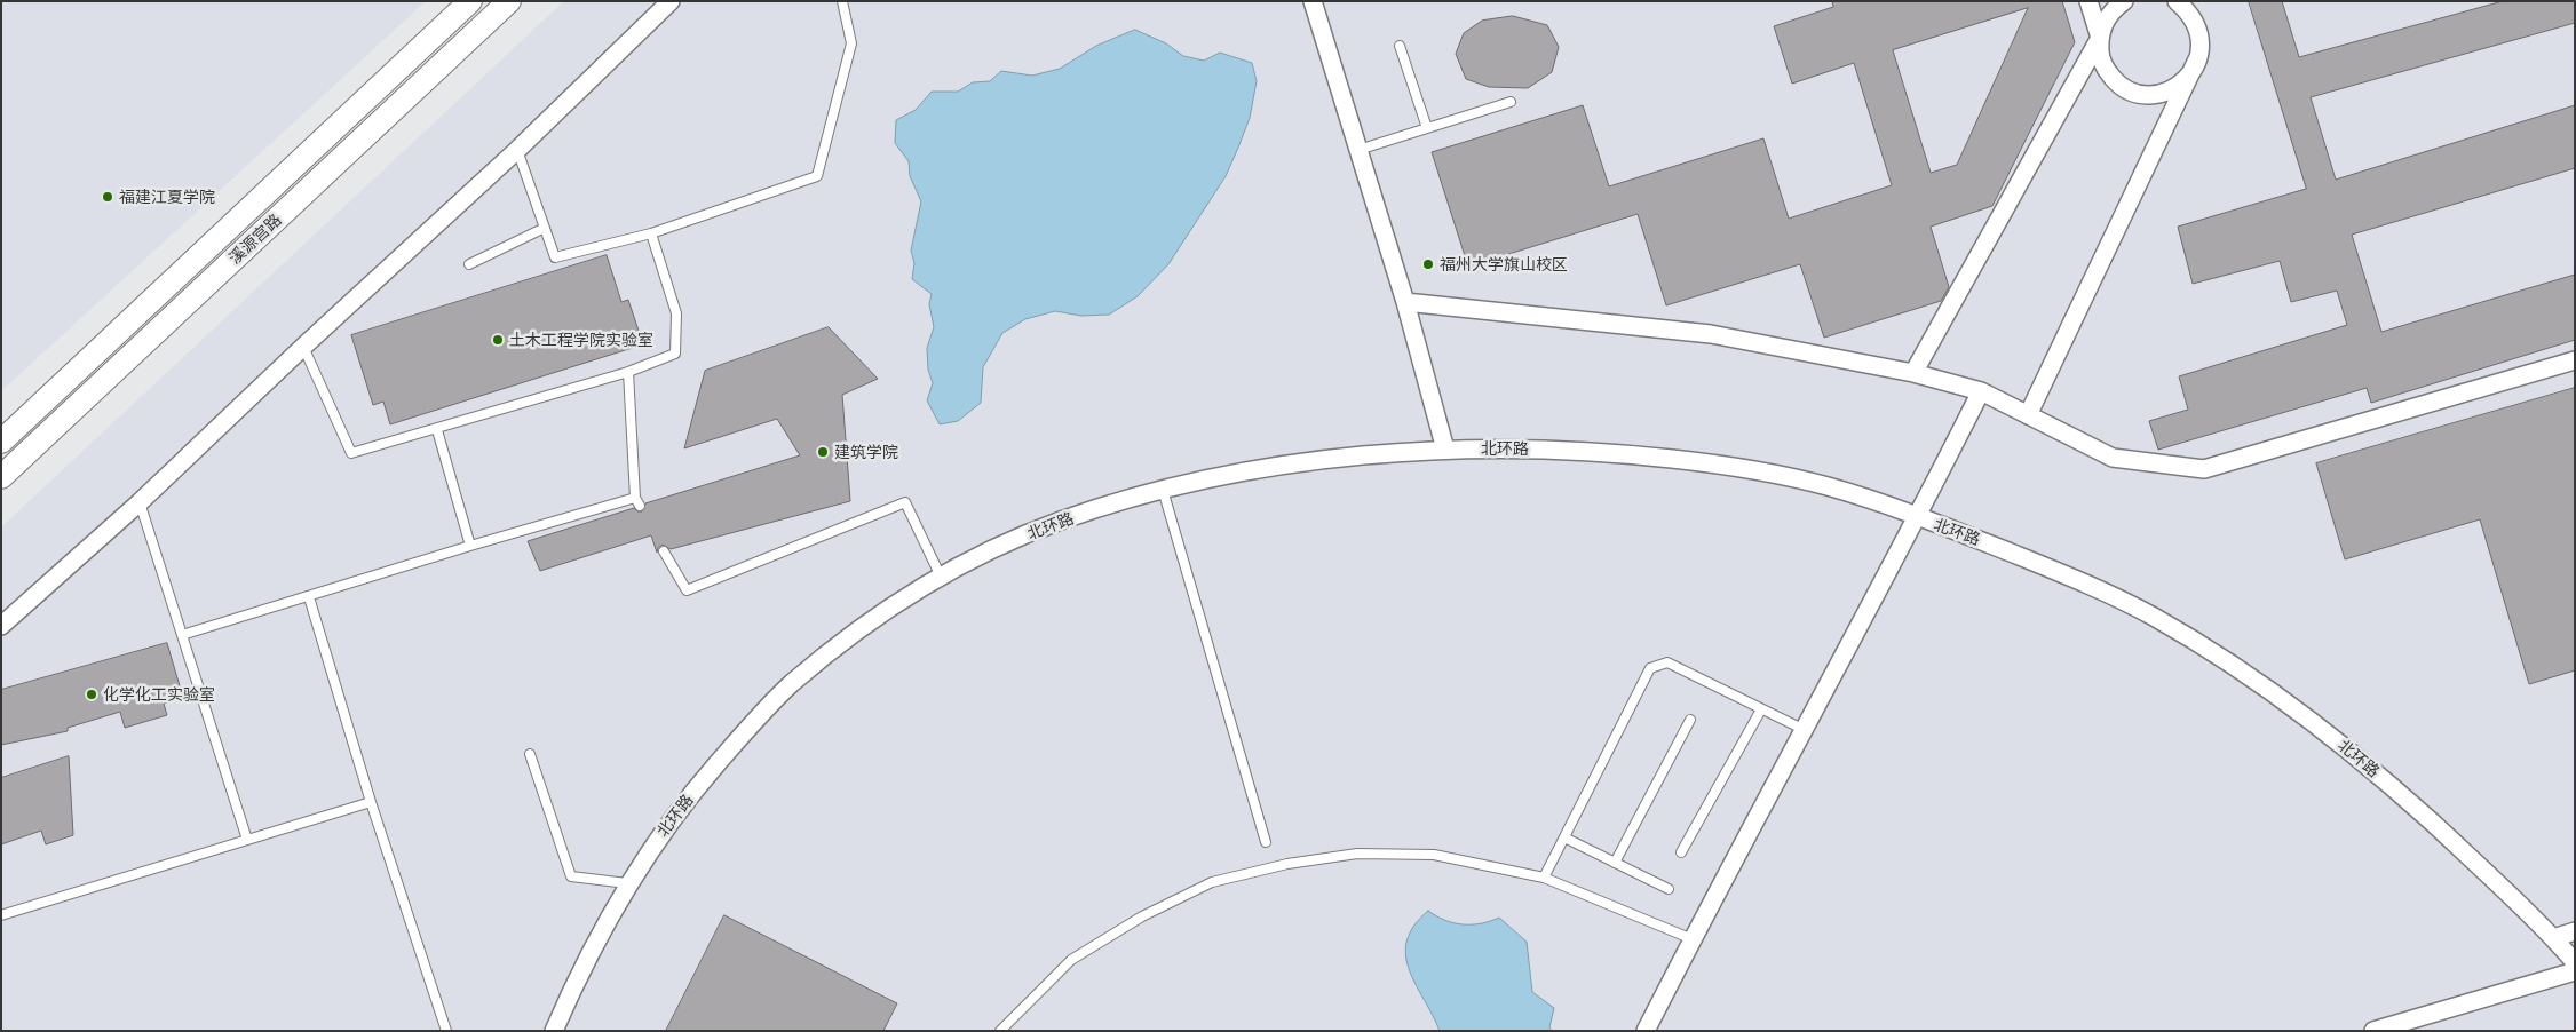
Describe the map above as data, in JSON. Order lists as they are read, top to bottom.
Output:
{
  "streets": {
    "main road": ["溪源宫路"],
    "street": ["北环路"]
  },
  "places": [
    "福建江夏学院",
    "福州大学旗山校区",
    "土木工程学院实验室",
    "建筑学院",
    "化学化工实验室"
  ]
}
